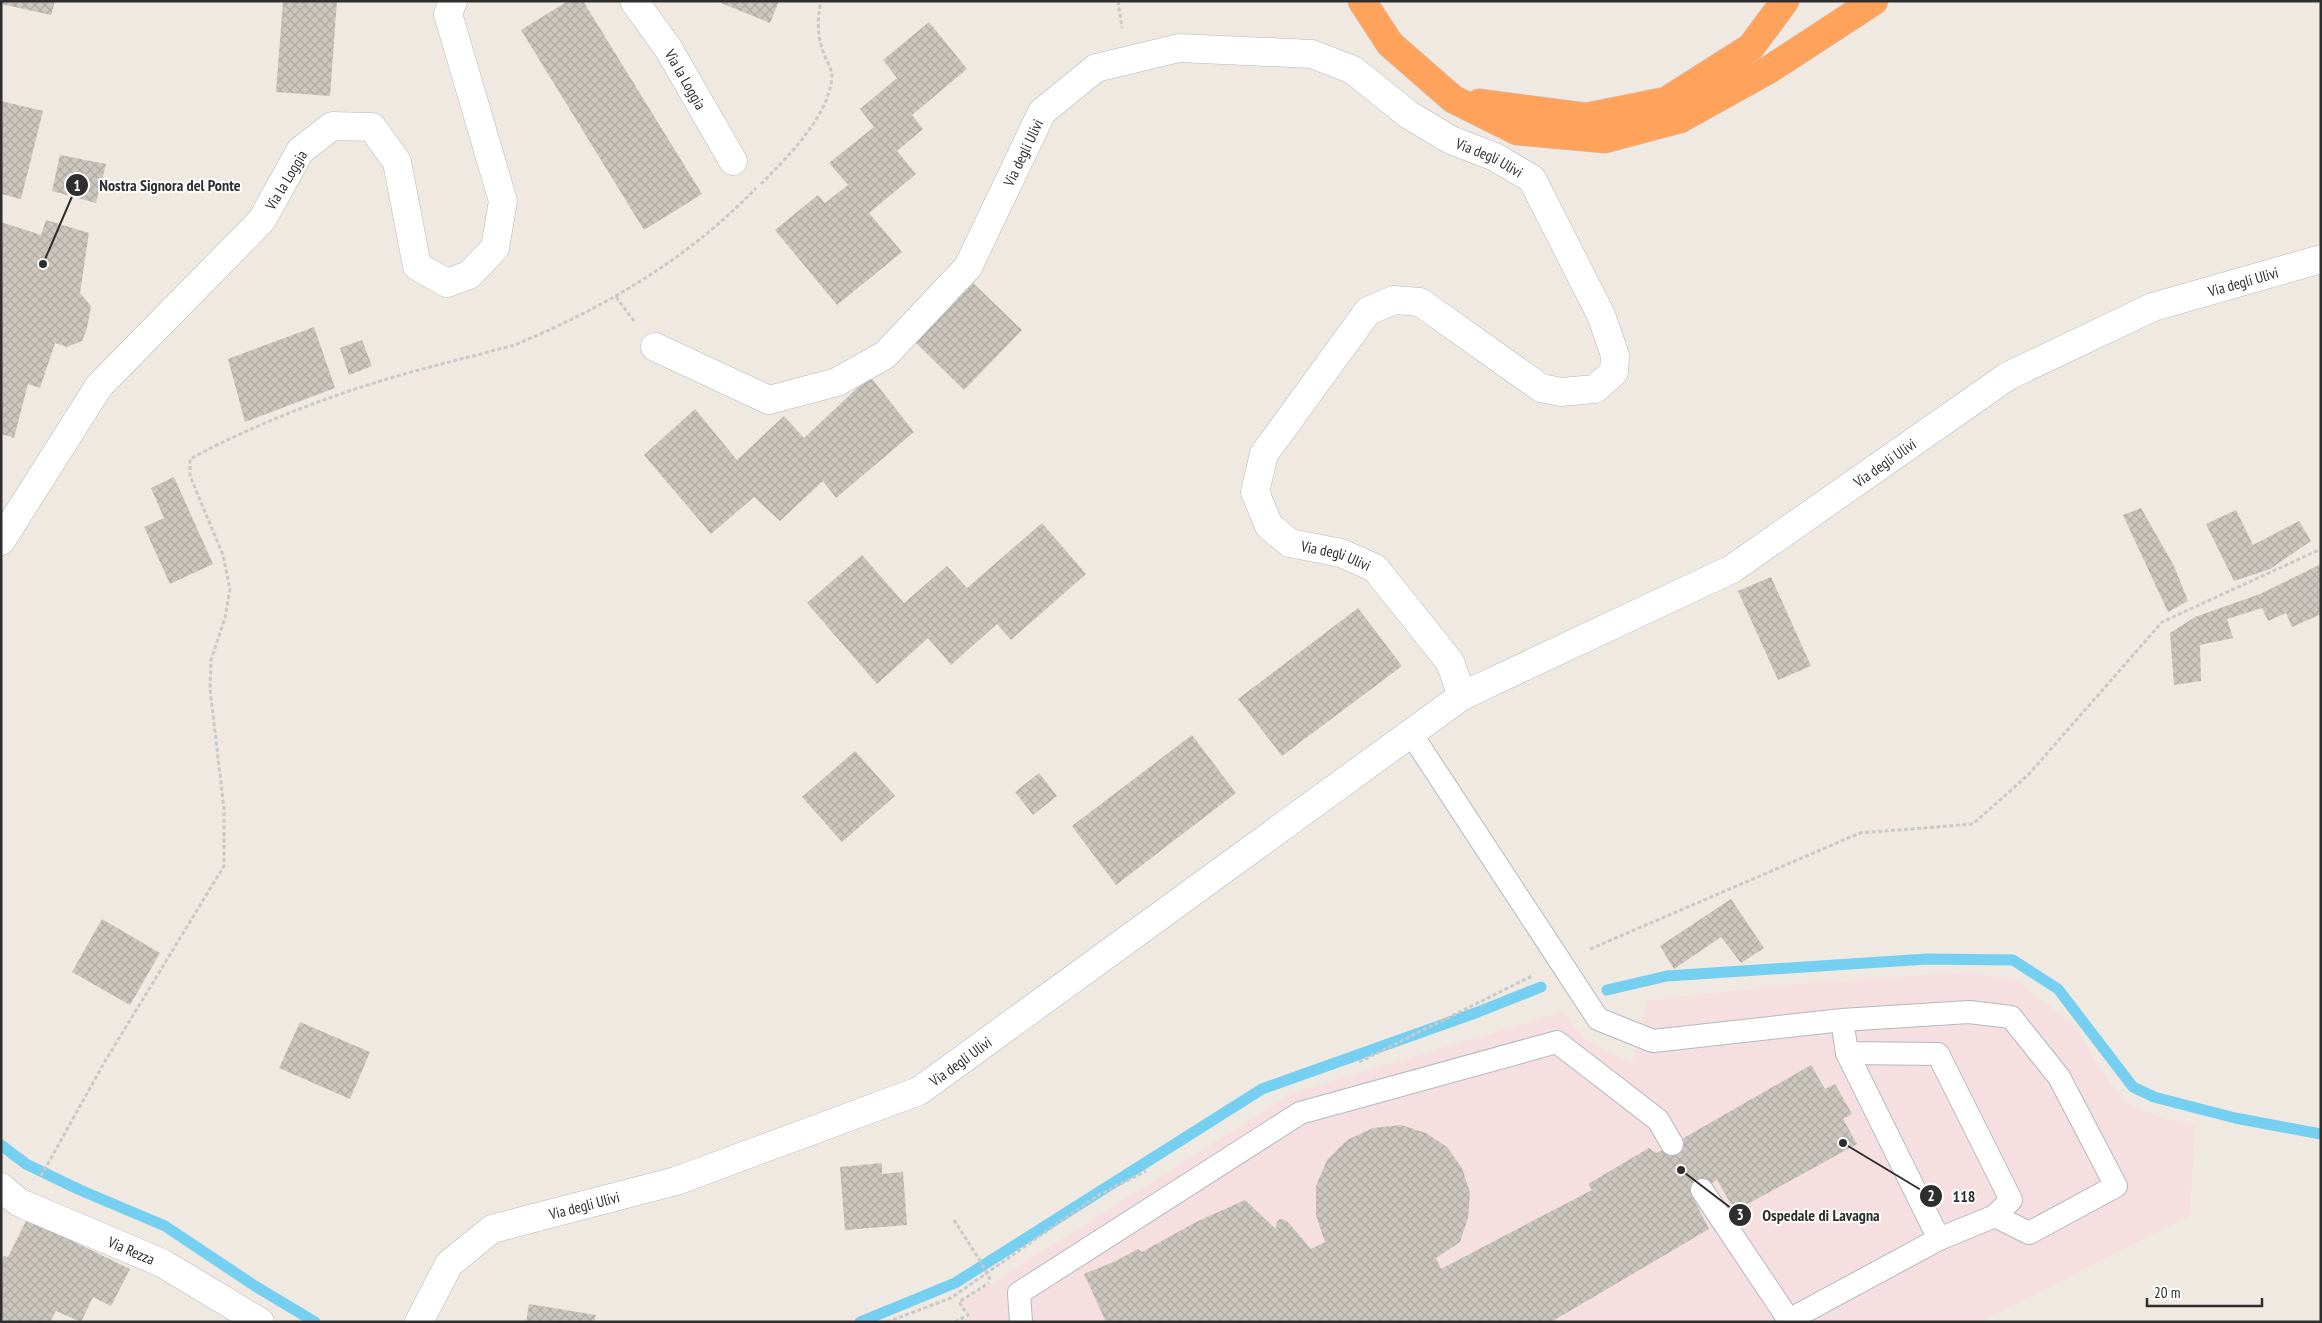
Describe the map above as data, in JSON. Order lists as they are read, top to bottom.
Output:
{
  "streets": {
    "street": ["Via la Loggia", "Via degli Ulivi", "Via Rezza"]
  },
  "places": ["Nostra Signora del Ponte", "118", "Ospedale di Lavagna"],
  "scale_bar": "20 m"
}
